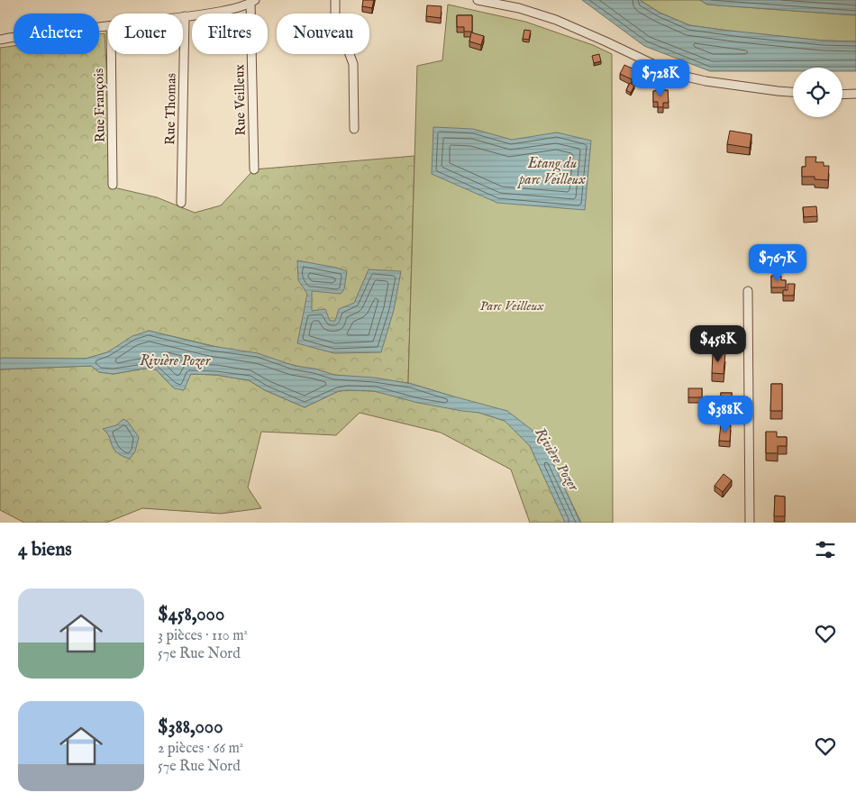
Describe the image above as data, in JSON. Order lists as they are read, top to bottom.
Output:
{
  "streets": {
    "street": ["Rue Veilleux", "Rue François", "Rue Thomas"]
  },
  "water": ["Etang du parc Veilleux", "Rivière Pozer"],
  "parks": ["Parc Veilleux"],
  "page": {
    "chip": [
      "Acheter",
      "Louer",
      "Filtres",
      "Nouveau"
    ],
    "price": [
      "$728K",
      "$767K",
      "$458K",
      "$388K"
    ],
    "heading": "4 biens",
    "list": [
      {
        "name": "$458,000",
        "note": "3 pièces · 110 m² · 57e Rue Nord"
      },
      {
        "name": "$388,000",
        "note": "2 pièces · 66 m² · 57e Rue Nord"
      }
    ]
  }
}
